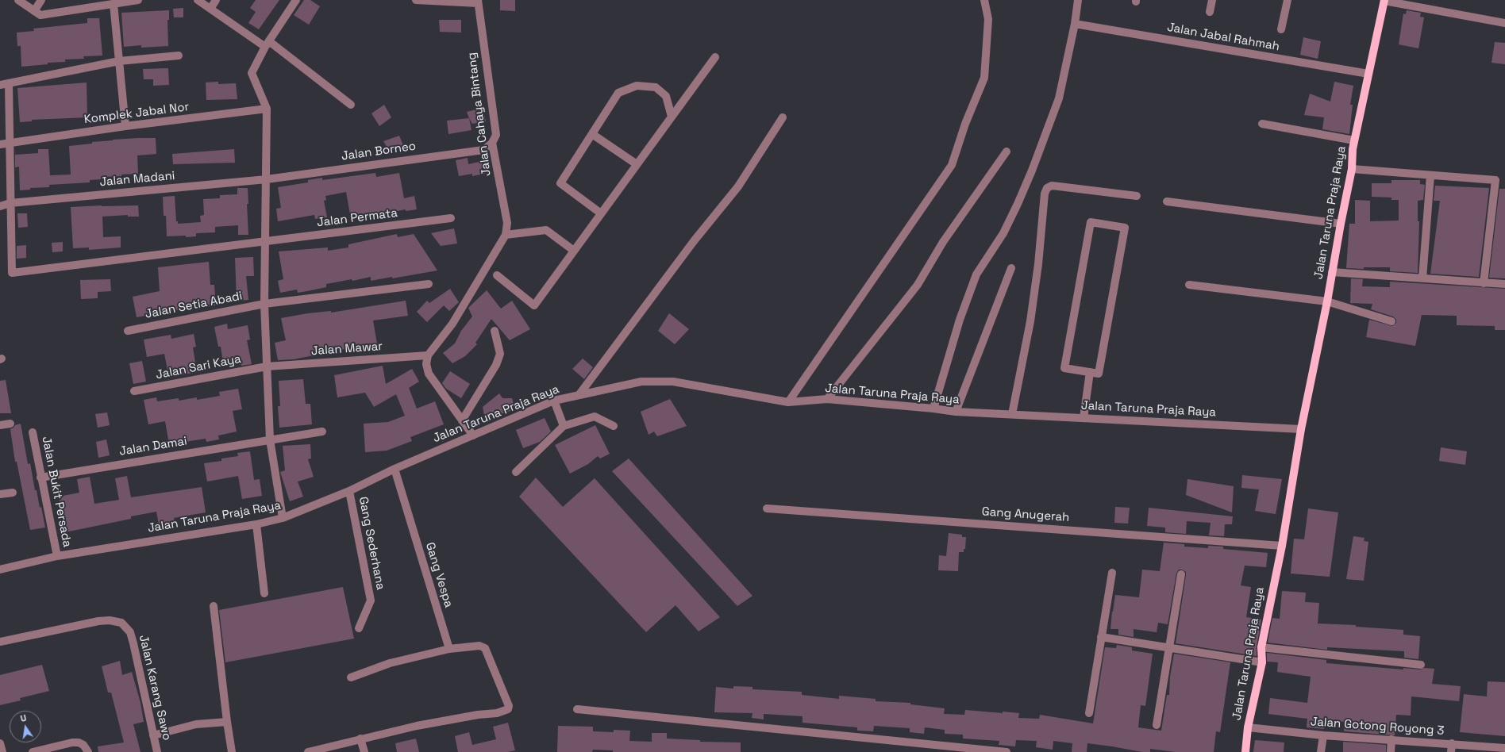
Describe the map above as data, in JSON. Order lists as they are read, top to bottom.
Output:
{
  "streets": {
    "main road": ["Jalan Taruna Praja Raya"],
    "street": [
      "Jalan Jabal Rahmah",
      "Komplek Jabal Nor",
      "Jalan Cahaya Bintang",
      "Jalan Borneo",
      "Jalan Madani",
      "Jalan Permata",
      "Jalan Setia Abadi",
      "Jalan Mawar",
      "Jalan Sari Kaya",
      "Jalan Damai",
      "Jalan Bukit Persada",
      "Gang Anugerah",
      "Gang Sederhana",
      "Gang Vespa",
      "Jalan Karang Sawo",
      "Jalan Gotong Royong 3"
    ]
  },
  "crossings": [
    ["Jalan Jabal Rahmah", "Jalan Taruna Praja Raya"],
    ["Jalan Cahaya Bintang", "Jalan Borneo"],
    ["Jalan Cahaya Bintang", "Jalan Mawar"],
    ["Jalan Borneo", "Jalan Madani"],
    ["Jalan Madani", "Jalan Permata"],
    ["Jalan Taruna Praja Raya", "Jalan Bukit Persada"],
    ["Jalan Taruna Praja Raya", "Gang Anugerah"],
    ["Jalan Taruna Praja Raya", "Gang Sederhana"],
    ["Jalan Taruna Praja Raya", "Gang Vespa"],
    ["Jalan Taruna Praja Raya", "Jalan Gotong Royong 3"],
    ["Jalan Mawar", "Jalan Sari Kaya"],
    ["Jalan Damai", "Jalan Bukit Persada"]
  ],
  "north": "top"
}
